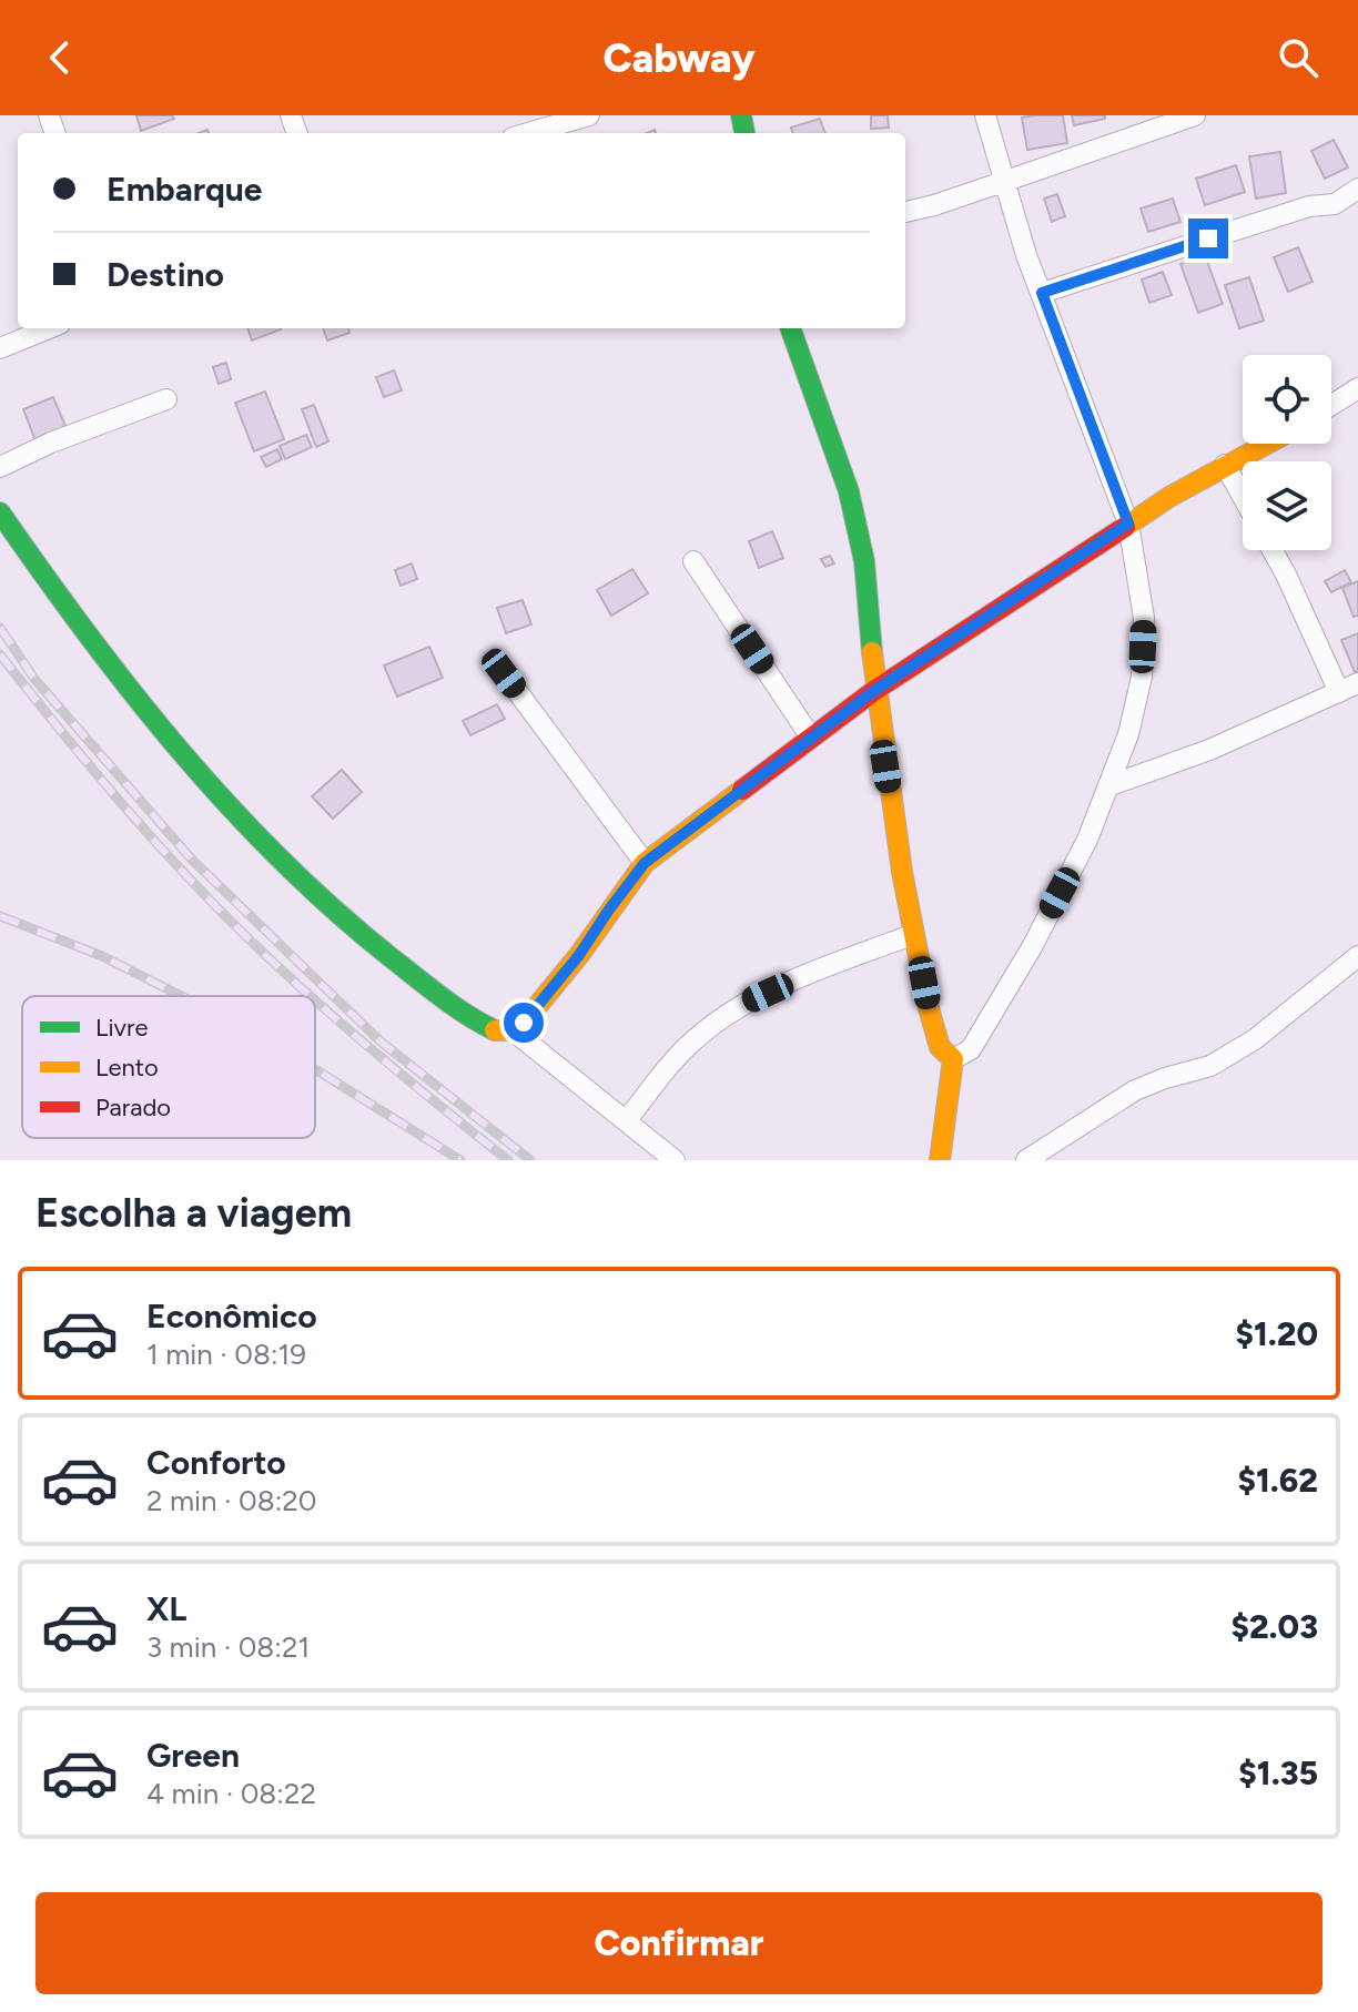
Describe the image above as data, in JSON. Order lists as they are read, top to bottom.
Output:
{
  "legend": ["Livre", "Lento", "Parado"],
  "page": {
    "header": "Cabway",
    "banner": ["Embarque", "Destino"],
    "heading": "Escolha a viagem",
    "list": [
      {
        "name": "Econômico",
        "note": "1 min · 08:19",
        "value": "$1.20"
      },
      {
        "name": "Conforto",
        "note": "2 min · 08:20",
        "value": "$1.62"
      },
      {
        "name": "XL",
        "note": "3 min · 08:21",
        "value": "$2.03"
      },
      {
        "name": "Green",
        "note": "4 min · 08:22",
        "value": "$1.35"
      }
    ],
    "buttons": "Confirmar"
  }
}
